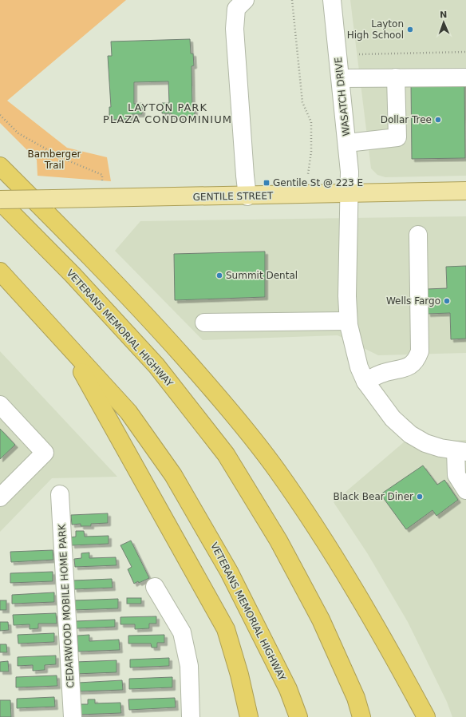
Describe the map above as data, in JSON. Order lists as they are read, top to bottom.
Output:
{
  "streets": {
    "highway": ["VETERANS MEMORIAL HIGHWAY"],
    "main road": ["GENTILE STREET"],
    "street": ["WASATCH DRIVE", "CEDARWOOD MOBILE HOME PARK"]
  },
  "crossings": [
    ["WASATCH DRIVE", "GENTILE STREET"],
    ["GENTILE STREET", "VETERANS MEMORIAL HIGHWAY"]
  ],
  "districts": ["LAYTON PARK PLAZA CONDOMINIUM"],
  "parks": ["Bamberger Trail"],
  "places": {
    "other": [
      "Layton High School",
      "Dollar Tree",
      "Summit Dental",
      "Wells Fargo",
      "Black Bear Diner"
    ],
    "transit": ["Gentile St @ 223 E"]
  },
  "north": "top"
}
